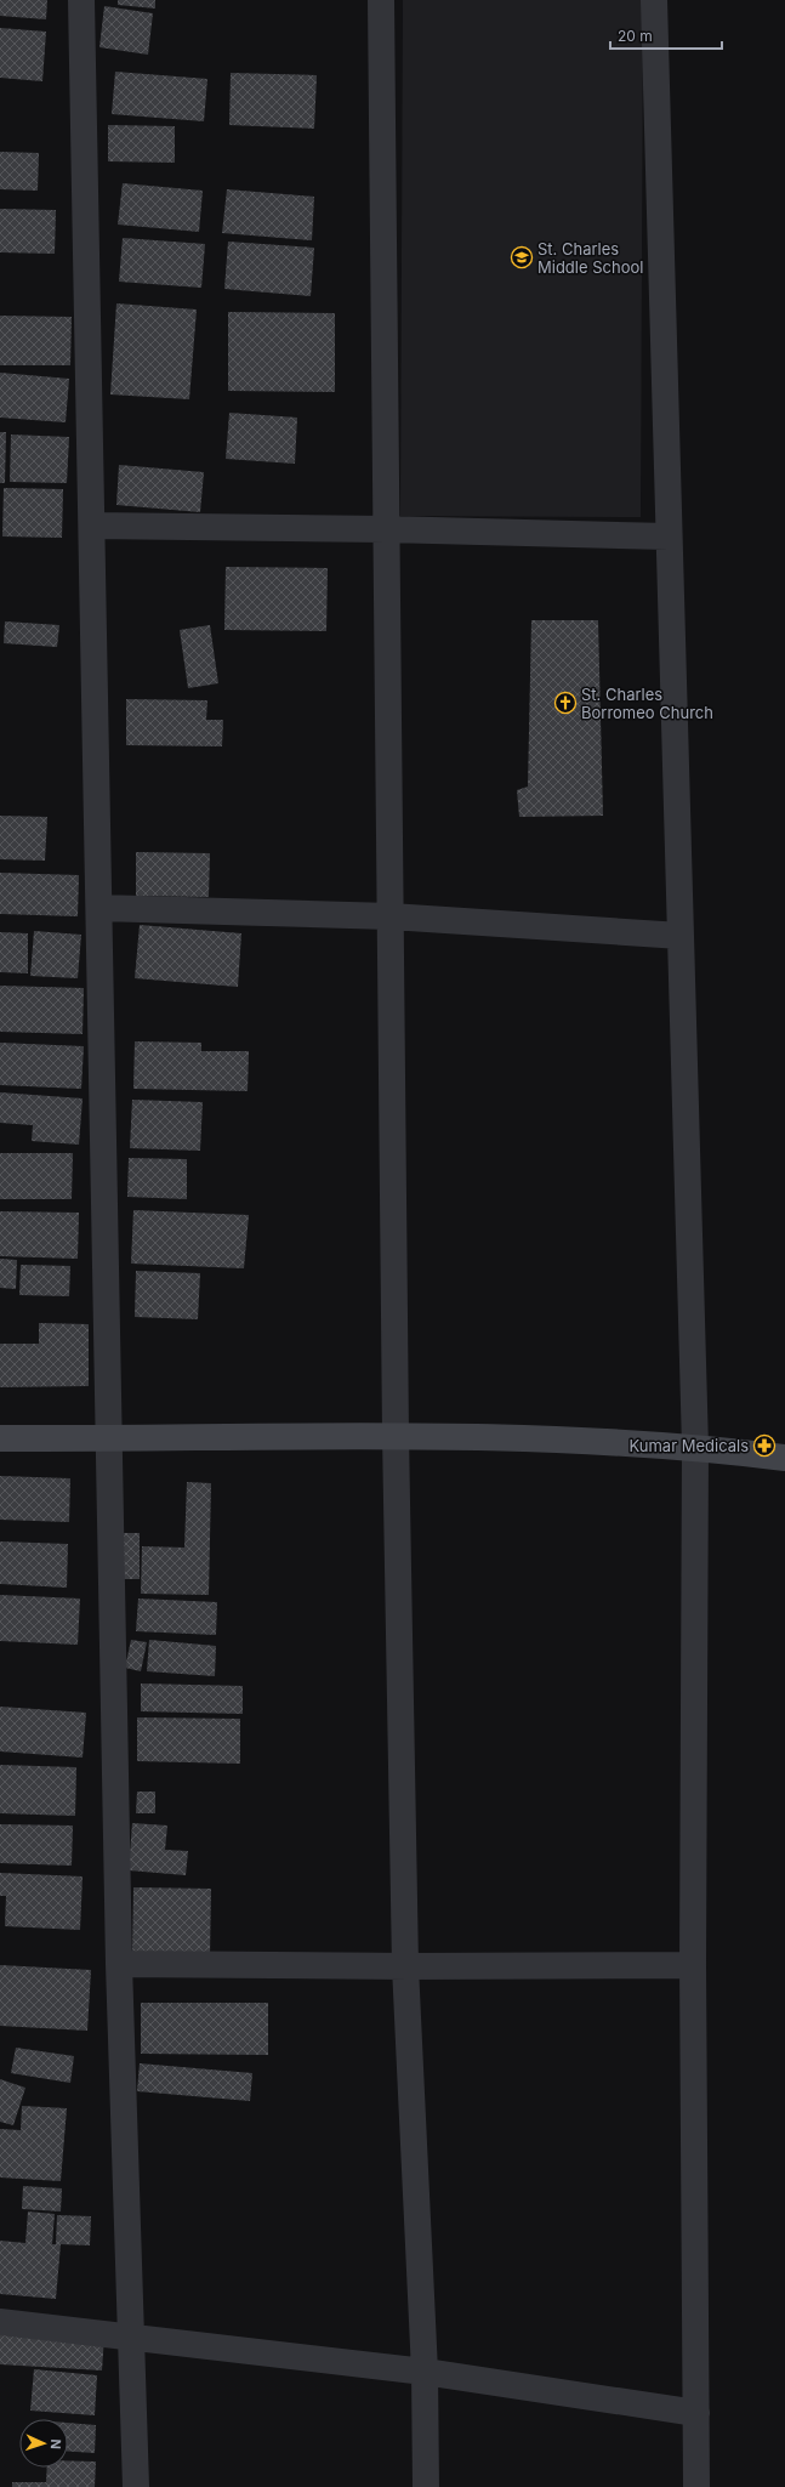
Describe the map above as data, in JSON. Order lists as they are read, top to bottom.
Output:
{
  "places": {
    "school or university": ["St. Charles Middle School"],
    "church": ["St. Charles Borromeo Church"],
    "pharmacy": ["Kumar Medicals"]
  },
  "scale_bar": "20 m",
  "north": "right"
}
